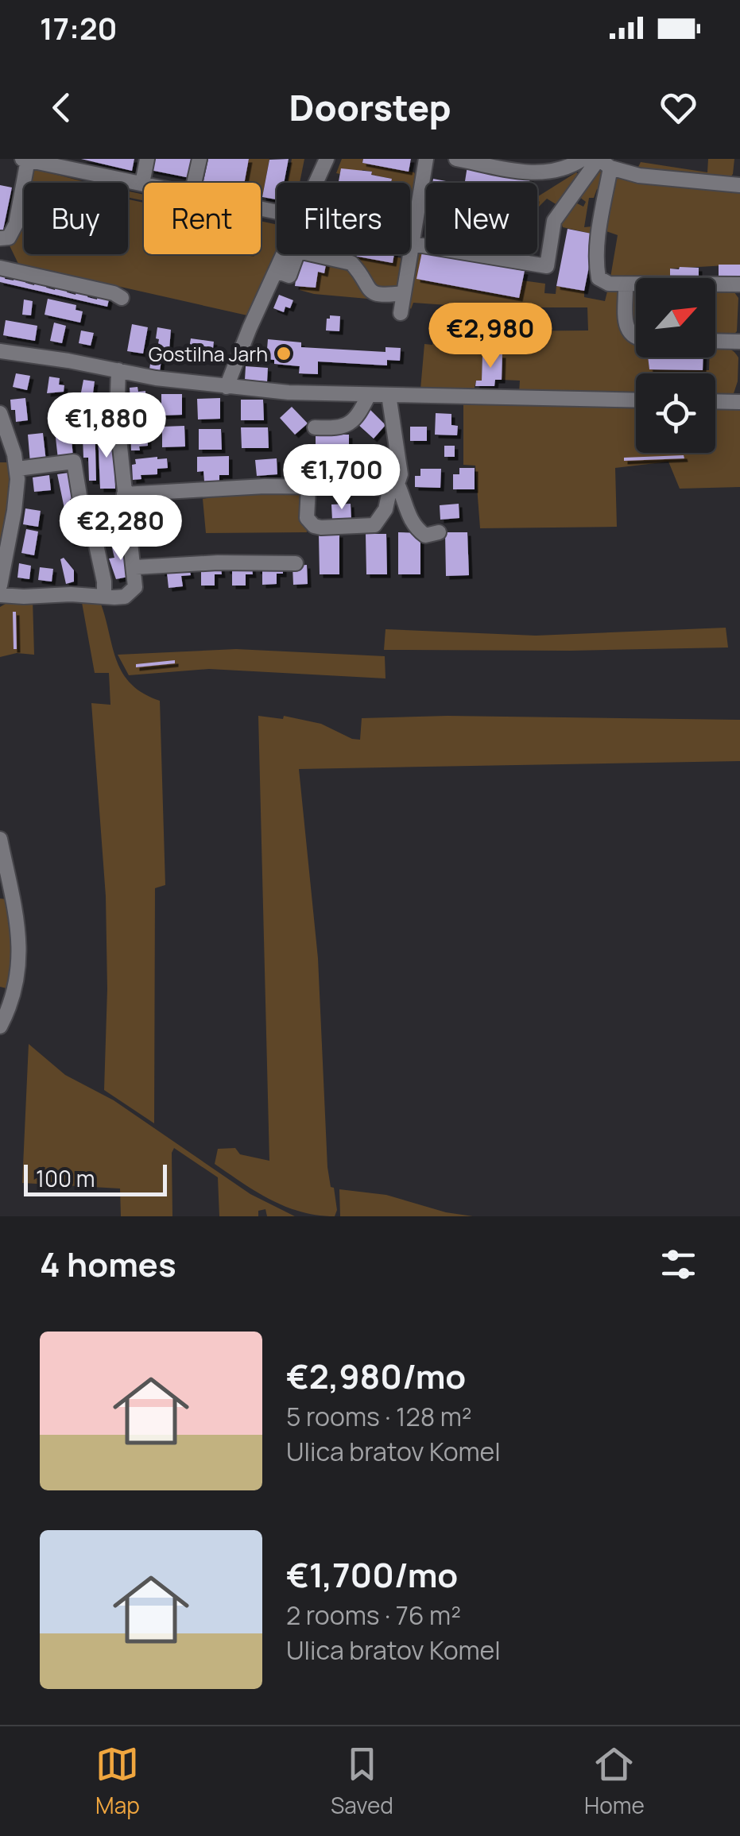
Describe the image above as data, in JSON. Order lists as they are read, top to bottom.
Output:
{
  "places": ["Gostilna Jarh"],
  "scale_bar": "100 m",
  "north": "top right",
  "page": {
    "status": "17:20",
    "header": "Doorstep",
    "chip": [
      "Buy",
      "Rent",
      "Filters",
      "New"
    ],
    "price": [
      "€2,980",
      "€1,880",
      "€1,700",
      "€2,280"
    ],
    "scale": "100 m",
    "heading": "4 homes",
    "list": [
      {
        "name": "€2,980/mo",
        "note": "5 rooms · 128 m² · Ulica bratov Komel"
      },
      {
        "name": "€1,700/mo",
        "note": "2 rooms · 76 m² · Ulica bratov Komel"
      }
    ],
    "tabs": ["Map", "Saved", "Home"]
  }
}
